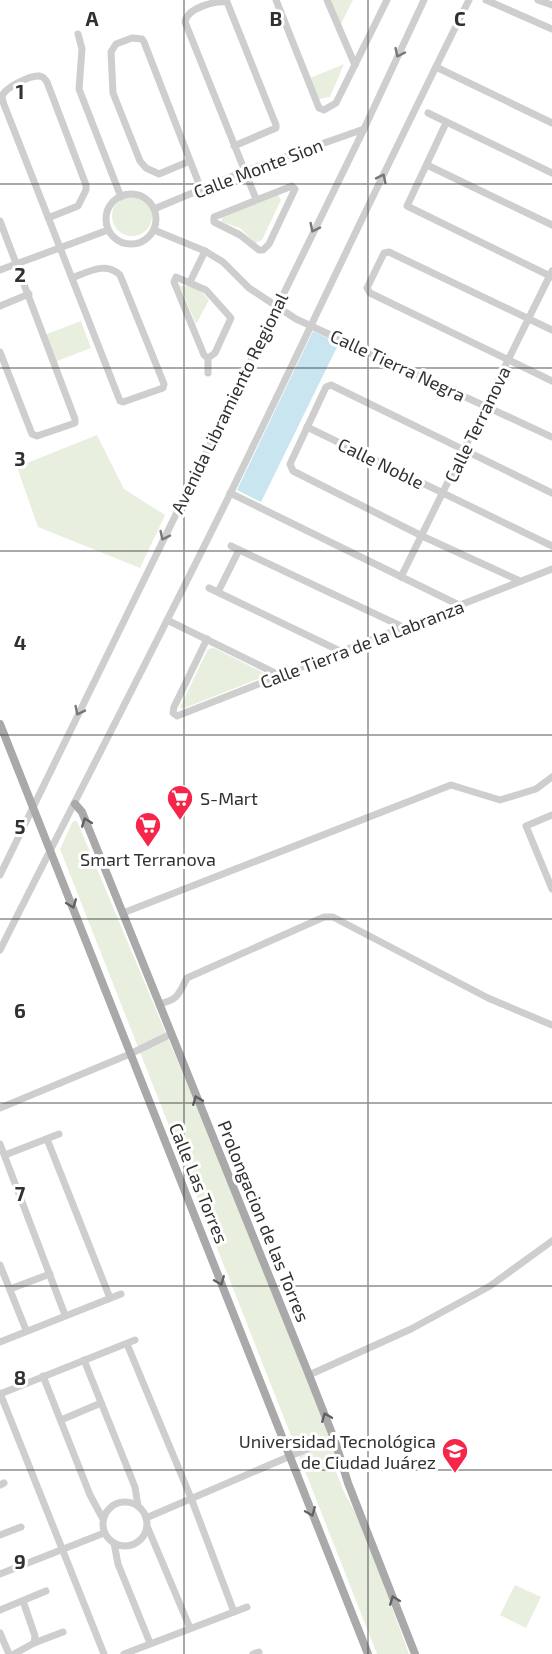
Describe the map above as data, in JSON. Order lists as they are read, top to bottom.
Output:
{
  "streets": {
    "main road": ["Calle Las Torres", "Prolongacion de las Torres"],
    "street": [
      "Calle Monte Sion",
      "Calle Tierra Negra",
      "Avenida Libramiento Regional",
      "Calle Terranova",
      "Calle Noble",
      "Calle Tierra de la Labranza"
    ]
  },
  "crossings": [
    ["Calle Monte Sion", "Avenida Libramiento Regional"],
    ["Calle Tierra Negra", "Avenida Libramiento Regional"],
    ["Calle Tierra Negra", "Calle Terranova"],
    ["Avenida Libramiento Regional", "Calle Las Torres"],
    ["Calle Terranova", "Calle Noble"]
  ],
  "one_way": ["Calle Las Torres", "Prolongacion de las Torres"],
  "places": {
    "supermarket": ["S-Mart", "Smart Terranova"],
    "school or university": ["Universidad Tecnológica de Ciudad Juárez"]
  },
  "grid": {
    "columns": ["A", "B", "C"],
    "rows": [
      "1",
      "2",
      "3",
      "4",
      "5",
      "6",
      "7",
      "8",
      "9"
    ]
  }
}
